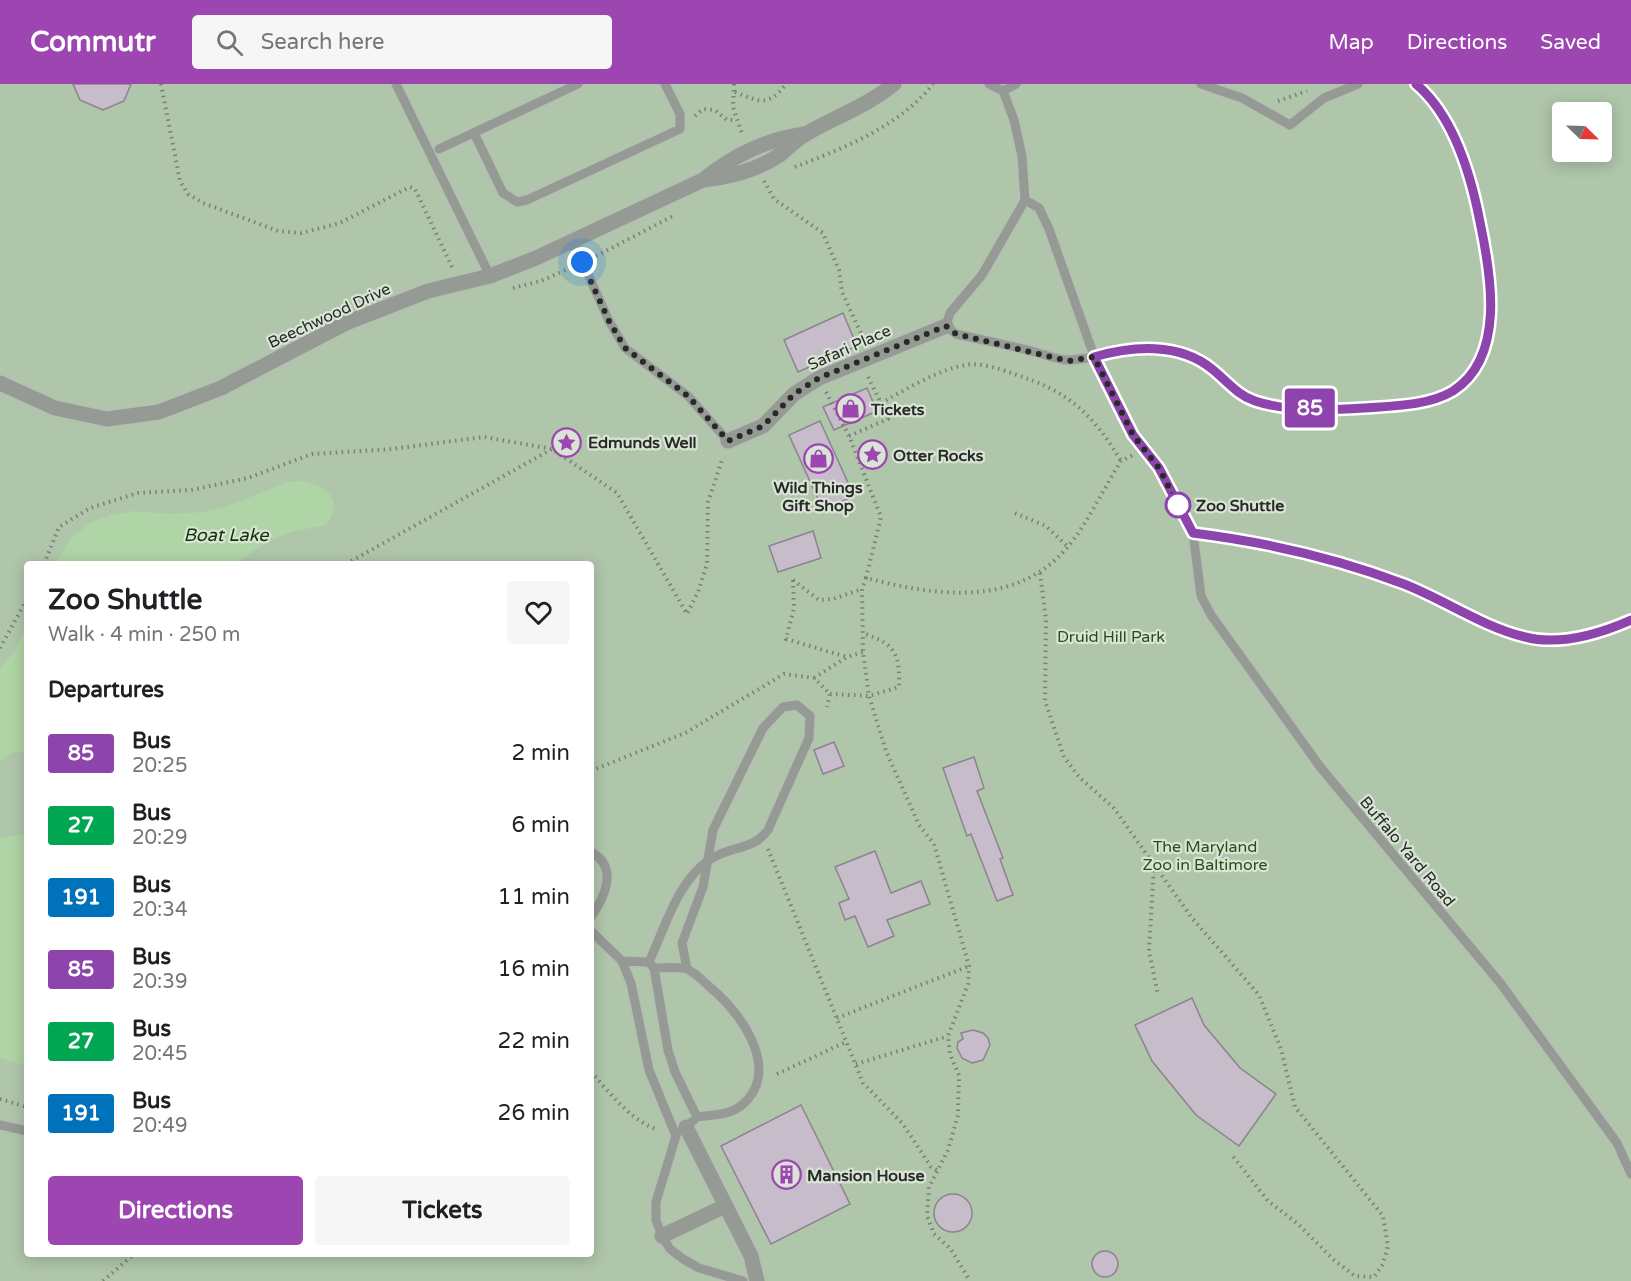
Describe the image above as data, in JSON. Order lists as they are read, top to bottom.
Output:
{
  "streets": {
    "street": ["Beechwood Drive", "Safari Place"],
    "lane": ["Buffalo Yard Road"]
  },
  "water": ["Boat Lake"],
  "parks": ["Druid Hill Park", "The Maryland Zoo in Baltimore"],
  "places": {
    "shop": ["Tickets", "Wild Things Gift Shop"],
    "place": ["Edmunds Well", "Otter Rocks"],
    "other": ["Zoo Shuttle"],
    "building": ["Mansion House"]
  },
  "lines": ["bus line 85"],
  "north": "bottom right",
  "page": {
    "header": "Commutr",
    "search": "Search here",
    "nav": ["Map", "Directions", "Saved"],
    "on_map": "85",
    "heading": [
      ["Zoo Shuttle", "Walk · 4 min · 250 m"],
      "Departures"
    ],
    "list": [
      {
        "mark": "85",
        "name": "Bus",
        "note": "20:25",
        "value": "2 min"
      },
      {
        "mark": "27",
        "name": "Bus",
        "note": "20:29",
        "value": "6 min"
      },
      {
        "mark": "191",
        "name": "Bus",
        "note": "20:34",
        "value": "11 min"
      },
      {
        "mark": "85",
        "name": "Bus",
        "note": "20:39",
        "value": "16 min"
      },
      {
        "mark": "27",
        "name": "Bus",
        "note": "20:45",
        "value": "22 min"
      },
      {
        "mark": "191",
        "name": "Bus",
        "note": "20:49",
        "value": "26 min"
      }
    ],
    "buttons": ["Directions", "Tickets"]
  }
}
